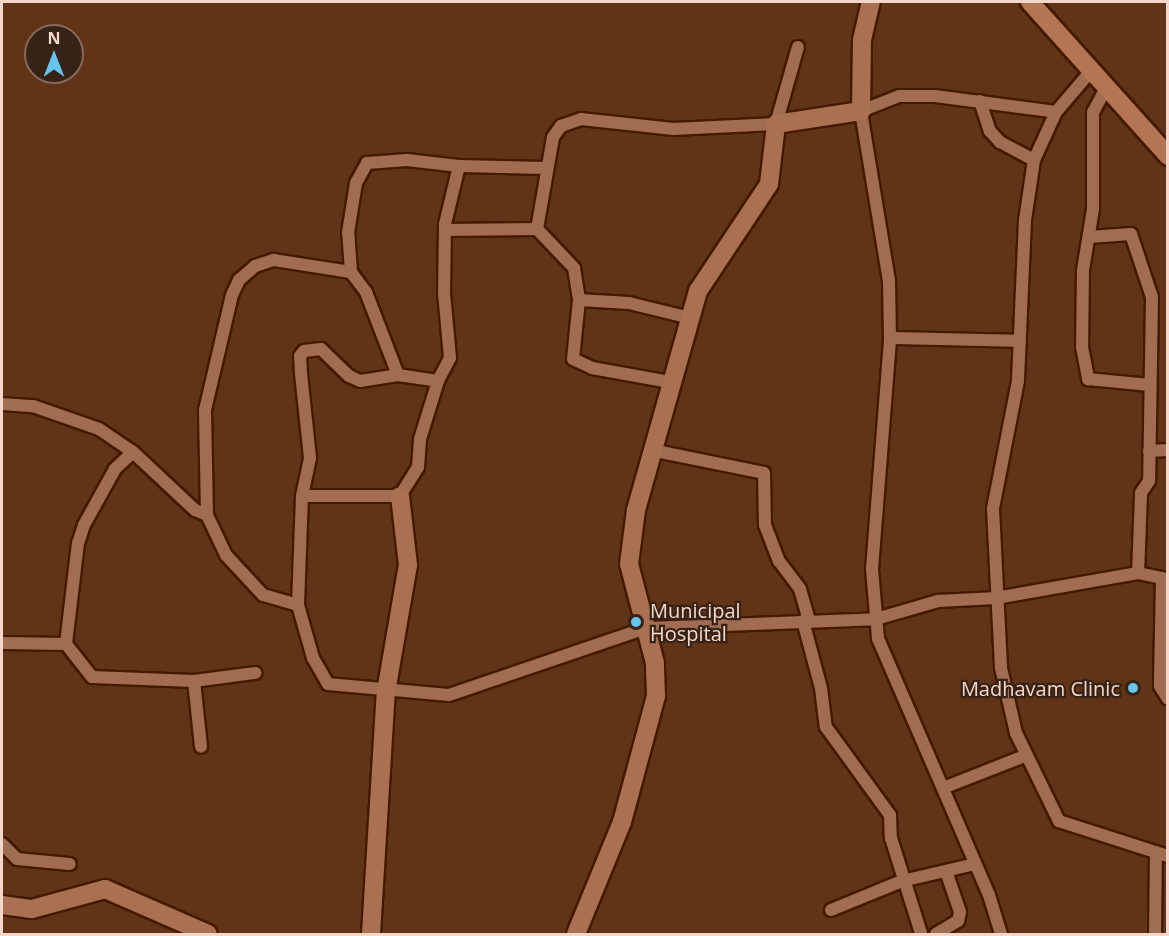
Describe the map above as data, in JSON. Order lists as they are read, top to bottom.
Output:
{
  "places": ["Municipal Hospital", "Madhavam Clinic"],
  "north": "top"
}
